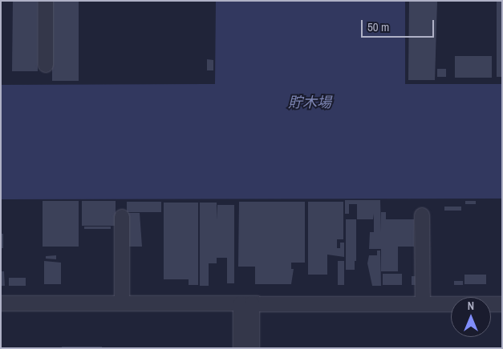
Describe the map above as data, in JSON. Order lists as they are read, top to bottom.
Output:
{
  "water": ["貯木場"],
  "scale_bar": "50 m",
  "north": "top"
}
